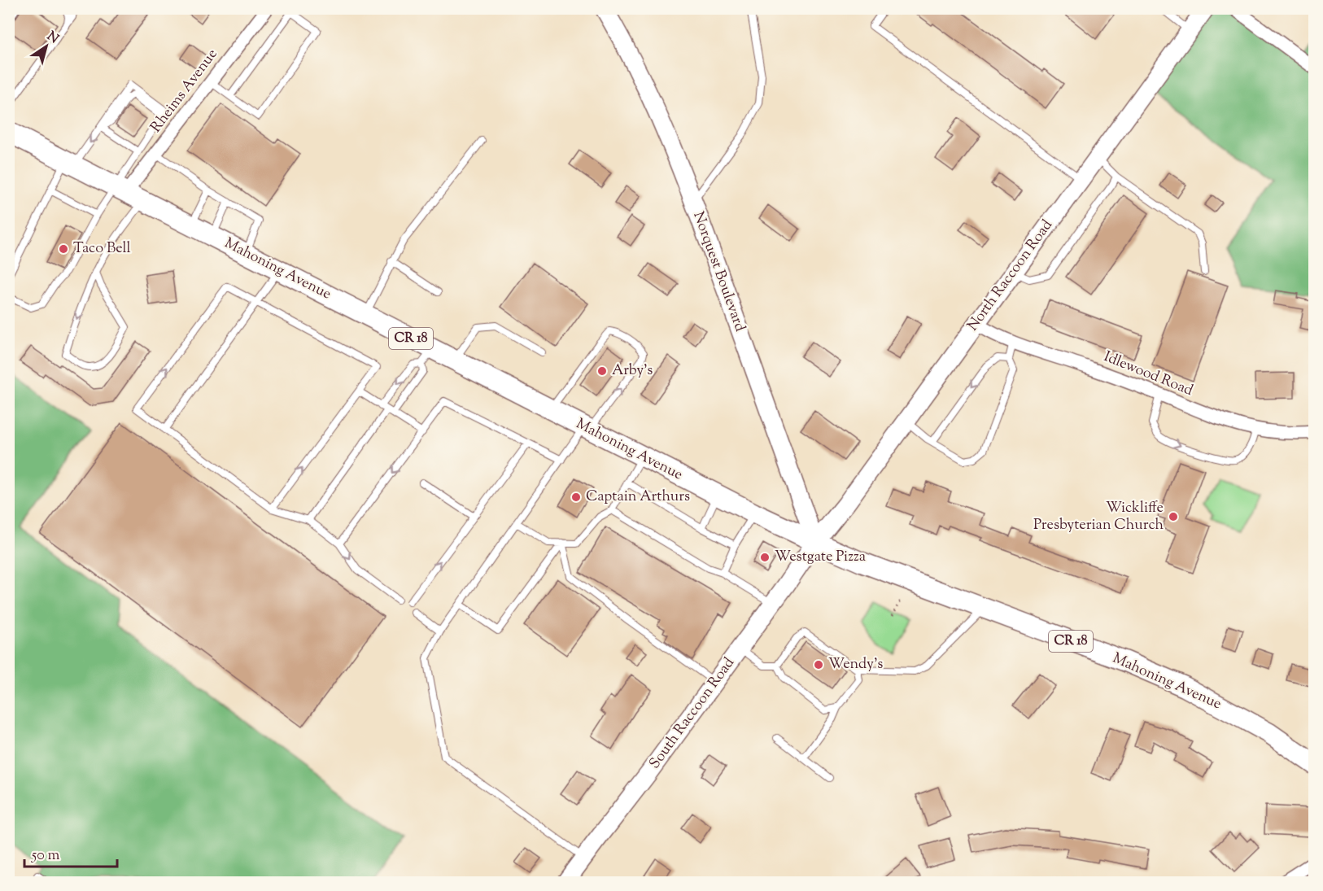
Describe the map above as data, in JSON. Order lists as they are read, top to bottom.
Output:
{
  "streets": {
    "main road": ["Mahoning Avenue", "CR 18"],
    "street": [
      "Rheims Avenue",
      "Norquest Boulevard",
      "North Raccoon Road",
      "Idlewood Road",
      "South Raccoon Road"
    ]
  },
  "crossings": [
    ["Rheims Avenue", "Mahoning Avenue"],
    ["Mahoning Avenue", "Norquest Boulevard"],
    ["Mahoning Avenue", "North Raccoon Road"],
    ["Mahoning Avenue", "South Raccoon Road"],
    ["Norquest Boulevard", "North Raccoon Road"],
    ["Norquest Boulevard", "South Raccoon Road"],
    ["North Raccoon Road", "Idlewood Road"],
    ["North Raccoon Road", "South Raccoon Road"]
  ],
  "places": [
    "Taco Bell",
    "Arby's",
    "Captain Arthurs",
    "Wickliffe Presbyterian Church",
    "Westgate Pizza",
    "Wendy's"
  ],
  "scale_bar": "50 m",
  "north": "top right"
}
